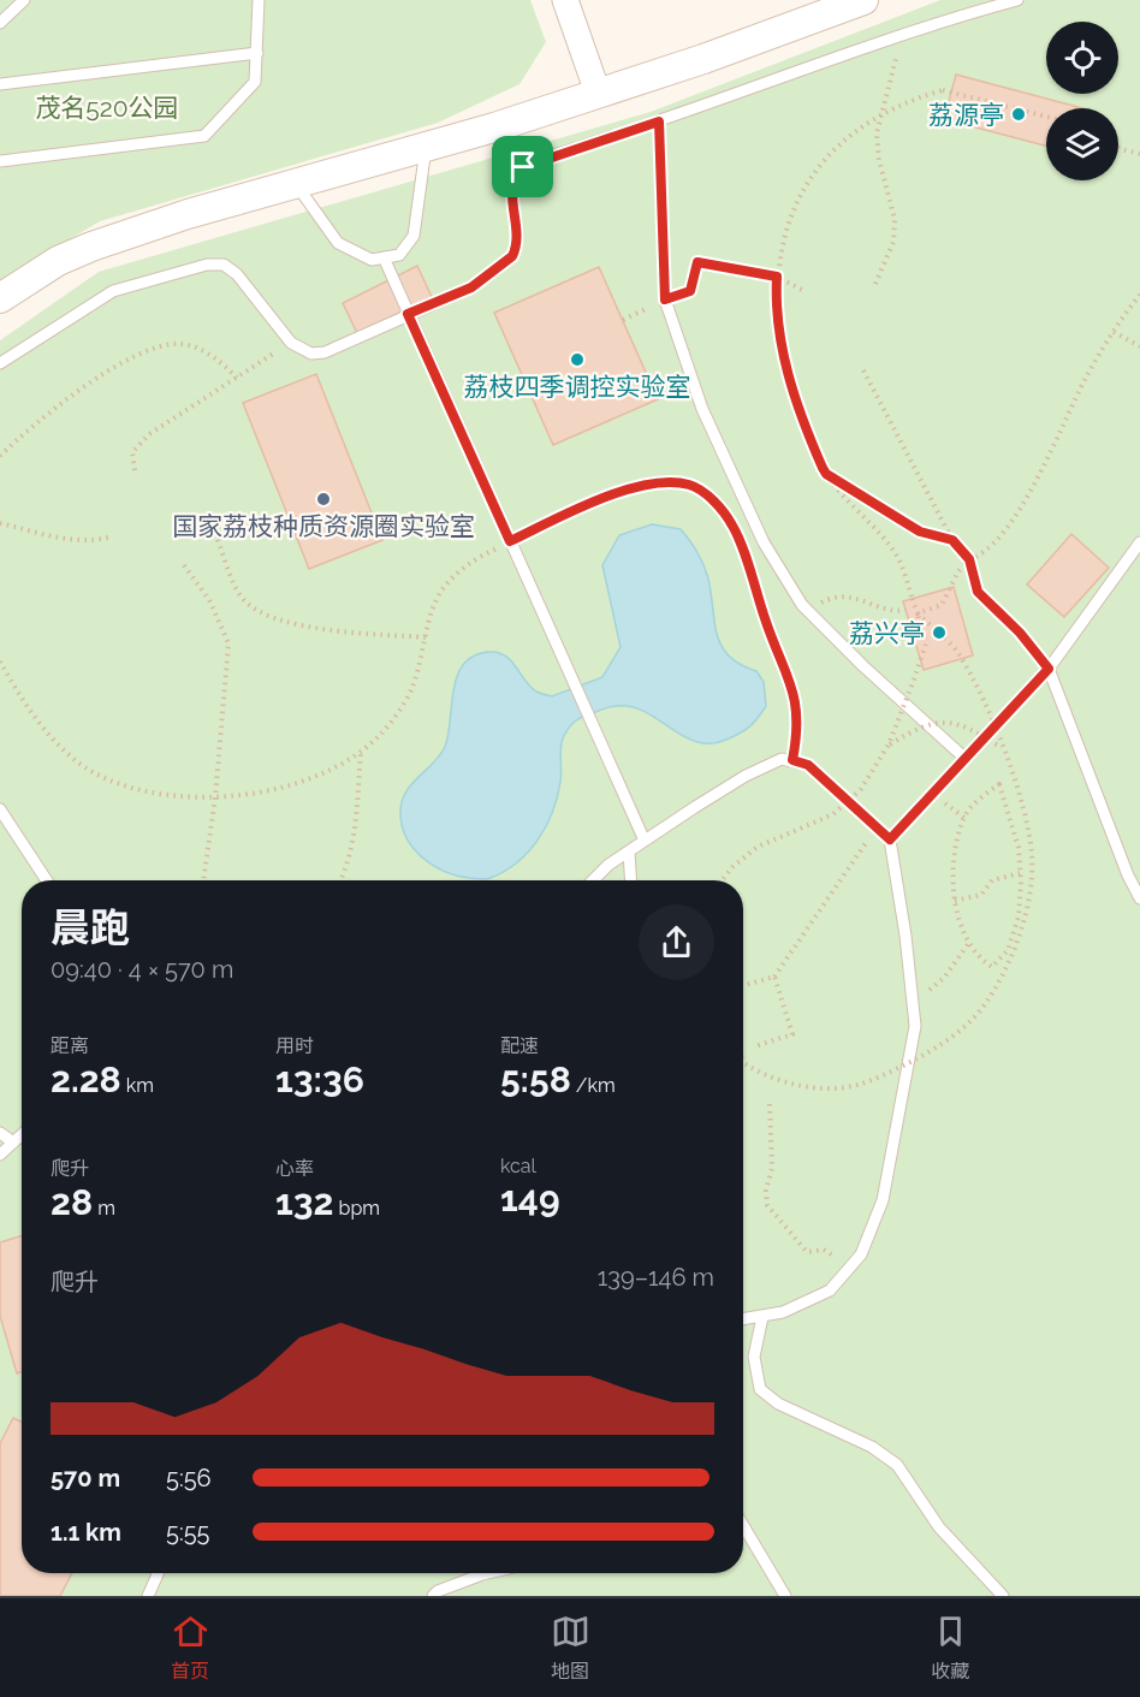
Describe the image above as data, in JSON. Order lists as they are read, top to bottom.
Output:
{
  "parks": ["茂名520公园"],
  "places": [
    "荔源亭",
    "荔枝四季调控实验室",
    "国家荔枝种质资源圈实验室",
    "荔兴亭"
  ],
  "page": {
    "heading": ["晨跑", "09:40 · 4 × 570 m"],
    "stats": [
      ["距离", "2.28 km"],
      ["用时", "13:36"],
      ["配速", "5:58 /km"],
      ["爬升", "28 m"],
      ["心率", "132 bpm"],
      ["kcal", "149"]
    ],
    "chart": ["爬升", "139–146 m"],
    "list": [
      {
        "name": "570 m",
        "note": "5:56"
      },
      {
        "name": "1.1 km",
        "note": "5:55"
      }
    ],
    "tabs": ["首页", "地图", "收藏"]
  }
}
